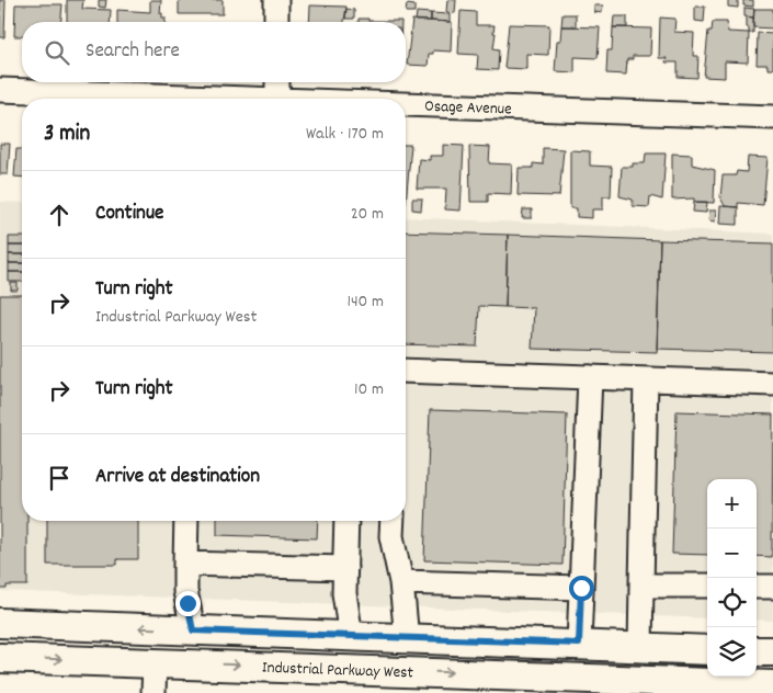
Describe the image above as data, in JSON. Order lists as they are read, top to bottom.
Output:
{
  "streets": {
    "main road": ["Industrial Parkway West"],
    "street": ["Osage Avenue"]
  },
  "page": {
    "search": "Search here",
    "heading": ["3 min", "Walk · 170 m"],
    "list": [
      ["Continue", "20 m"],
      ["Turn right", "Industrial Parkway West", "140 m"],
      ["Turn right", "10 m"],
      "Arrive at destination"
    ],
    "map_buttons": ["+", "−"]
  }
}
